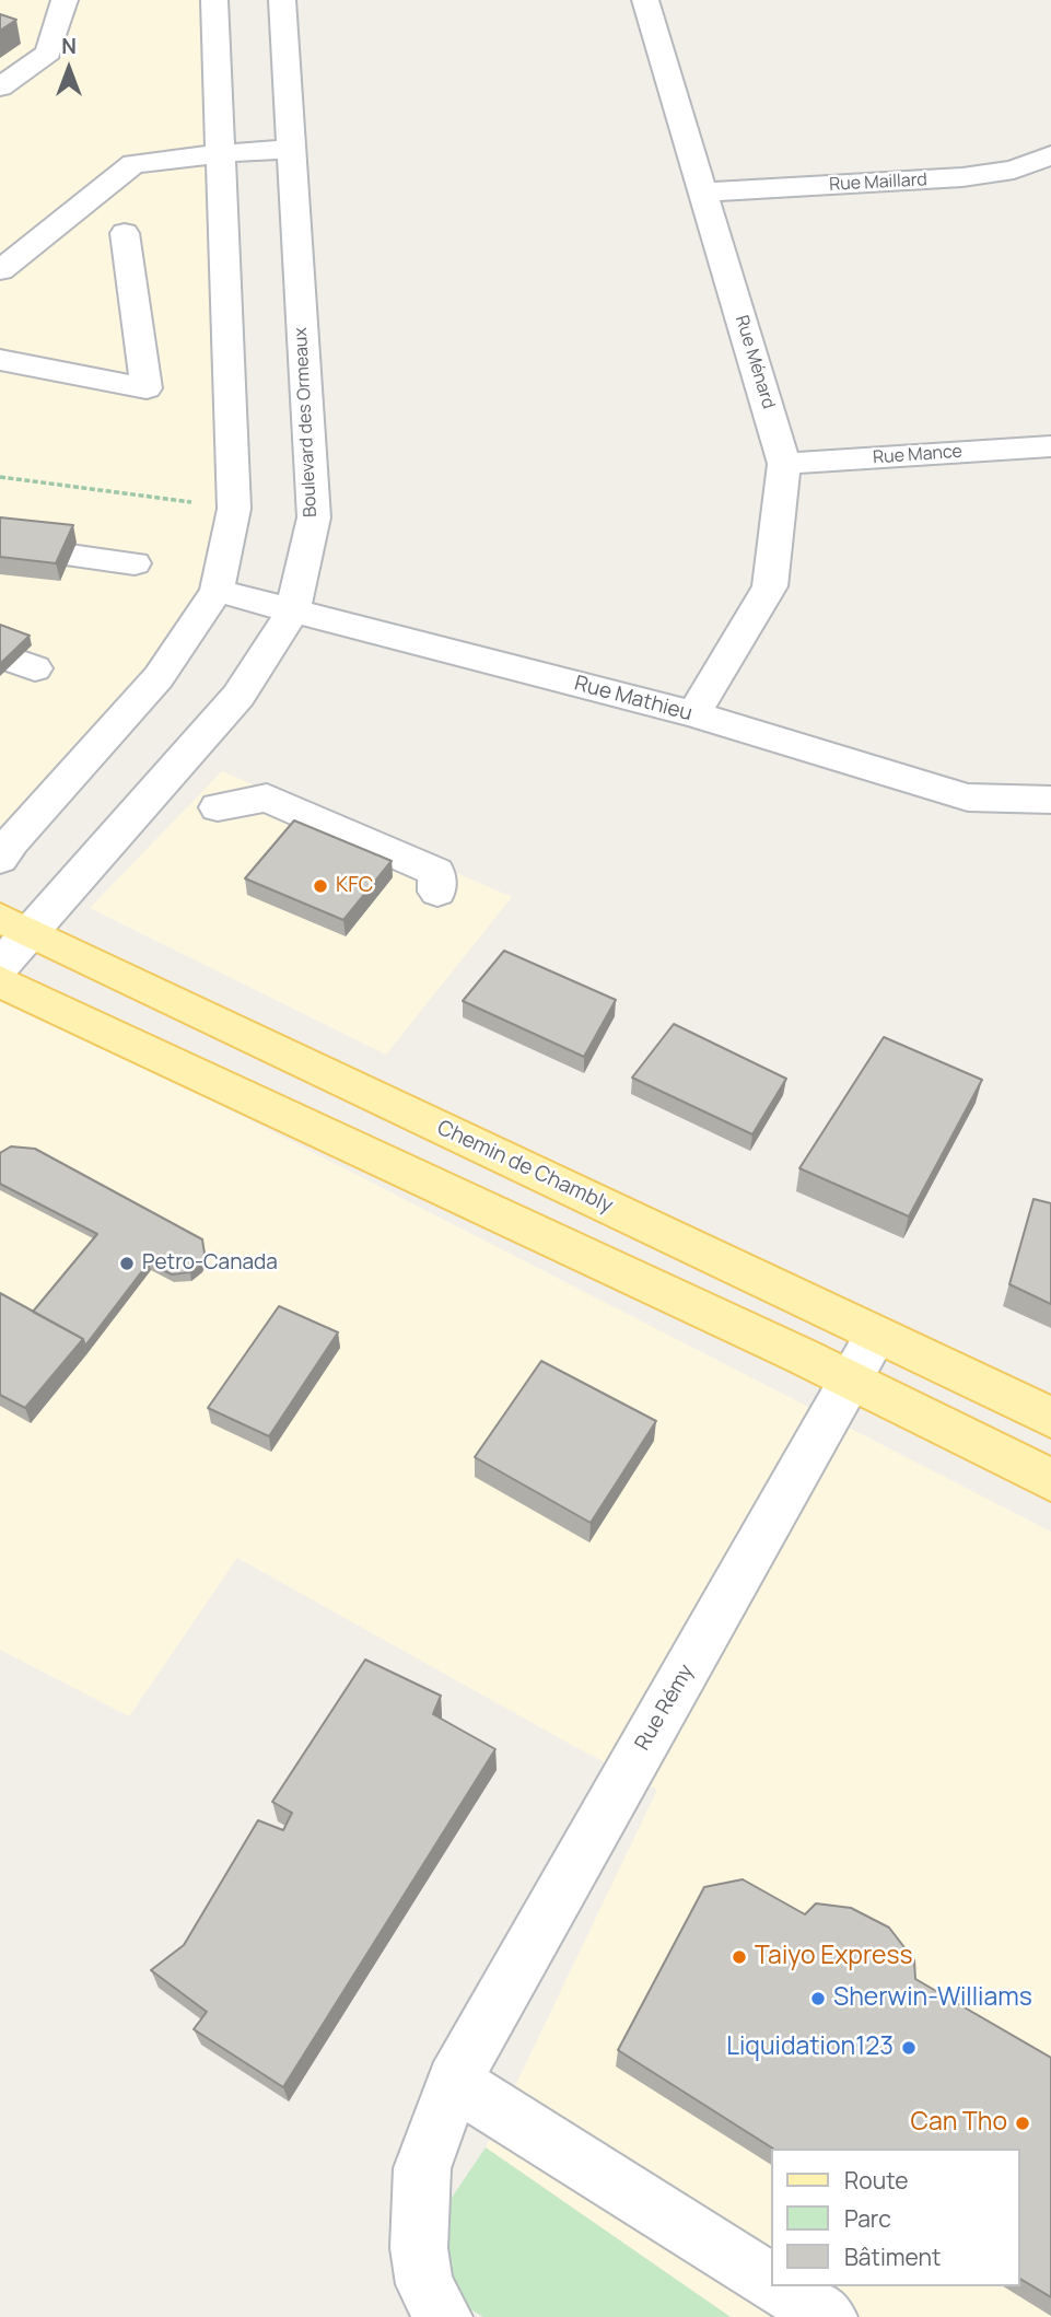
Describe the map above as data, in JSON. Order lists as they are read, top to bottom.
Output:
{
  "streets": {
    "main road": ["Chemin de Chambly"],
    "street": [
      "Rue Maillard",
      "Rue Ménard",
      "Boulevard des Ormeaux",
      "Rue Mance",
      "Rue Mathieu",
      "Rue Rémy"
    ]
  },
  "crossings": [
    ["Rue Maillard", "Rue Ménard"],
    ["Rue Ménard", "Rue Mance"],
    ["Rue Ménard", "Rue Mathieu"],
    ["Boulevard des Ormeaux", "Rue Mathieu"],
    ["Boulevard des Ormeaux", "Chemin de Chambly"],
    ["Chemin de Chambly", "Rue Rémy"]
  ],
  "places": [
    "KFC",
    "Petro-Canada",
    "Taiyo Express",
    "Sherwin-Williams",
    "Liquidation123",
    "Can Tho"
  ],
  "legend": ["Route", "Parc", "Bâtiment"],
  "north": "top"
}
